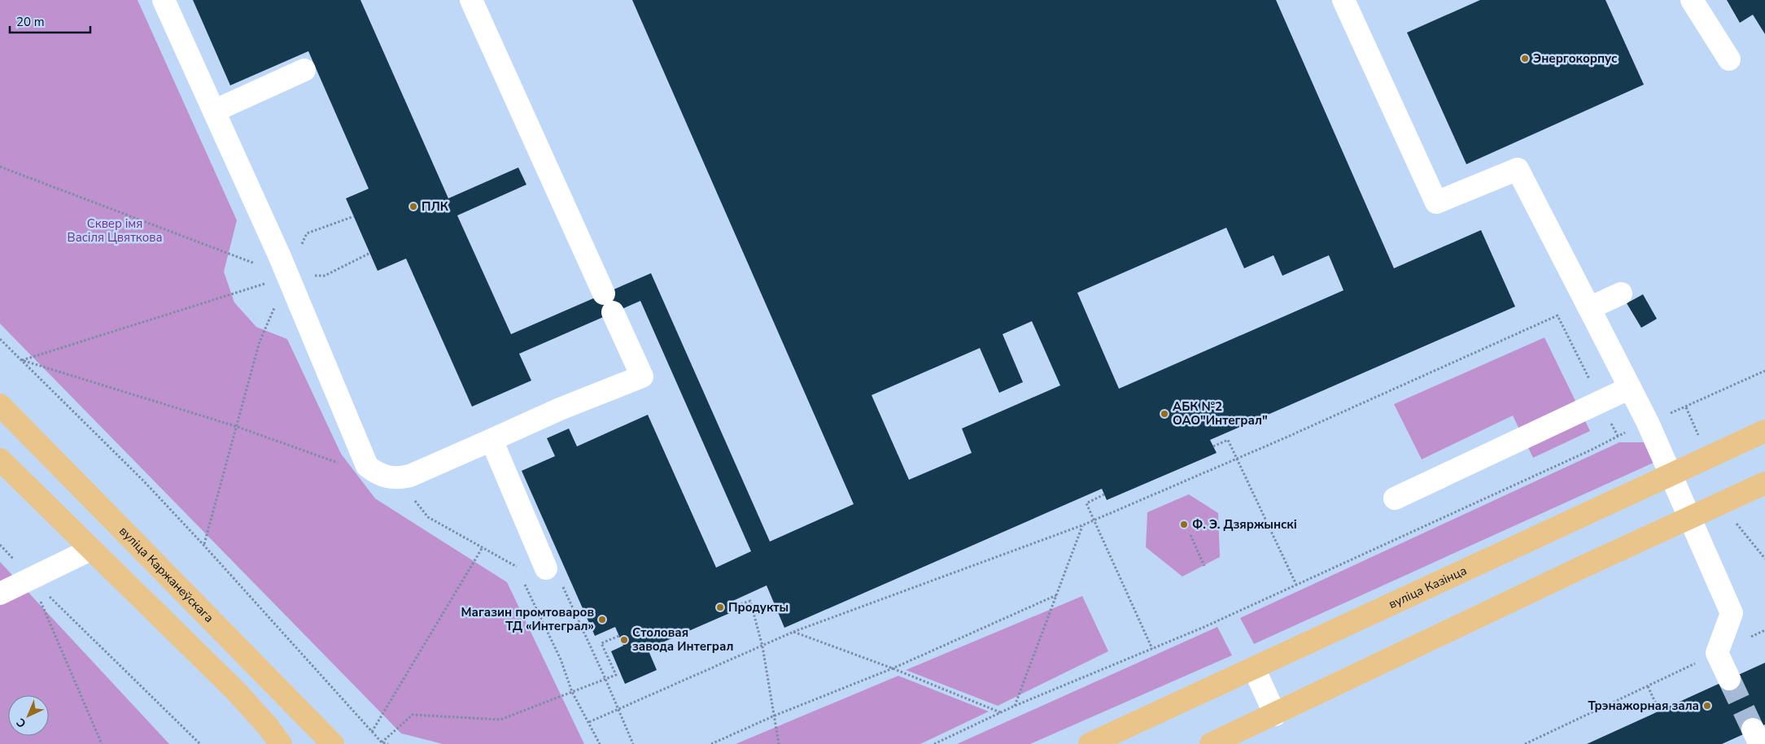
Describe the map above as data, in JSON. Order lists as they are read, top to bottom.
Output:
{
  "streets": {
    "main road": ["вуліца Каржанеўскага", "вуліца Казінца"]
  },
  "parks": ["Сквер імя Васіля Цвяткова"],
  "places": [
    "Энергокорпус",
    "ПЛК",
    "АБК №2 ОАО\"Интеграл\"",
    "Ф. Э. Дзяржынскі",
    "Продукты",
    "Магазин промтоваров ТД «Интеграл»",
    "Столовая завода Интеграл",
    "Трэнажорная зала"
  ],
  "scale_bar": "20 m",
  "north": "bottom left"
}
